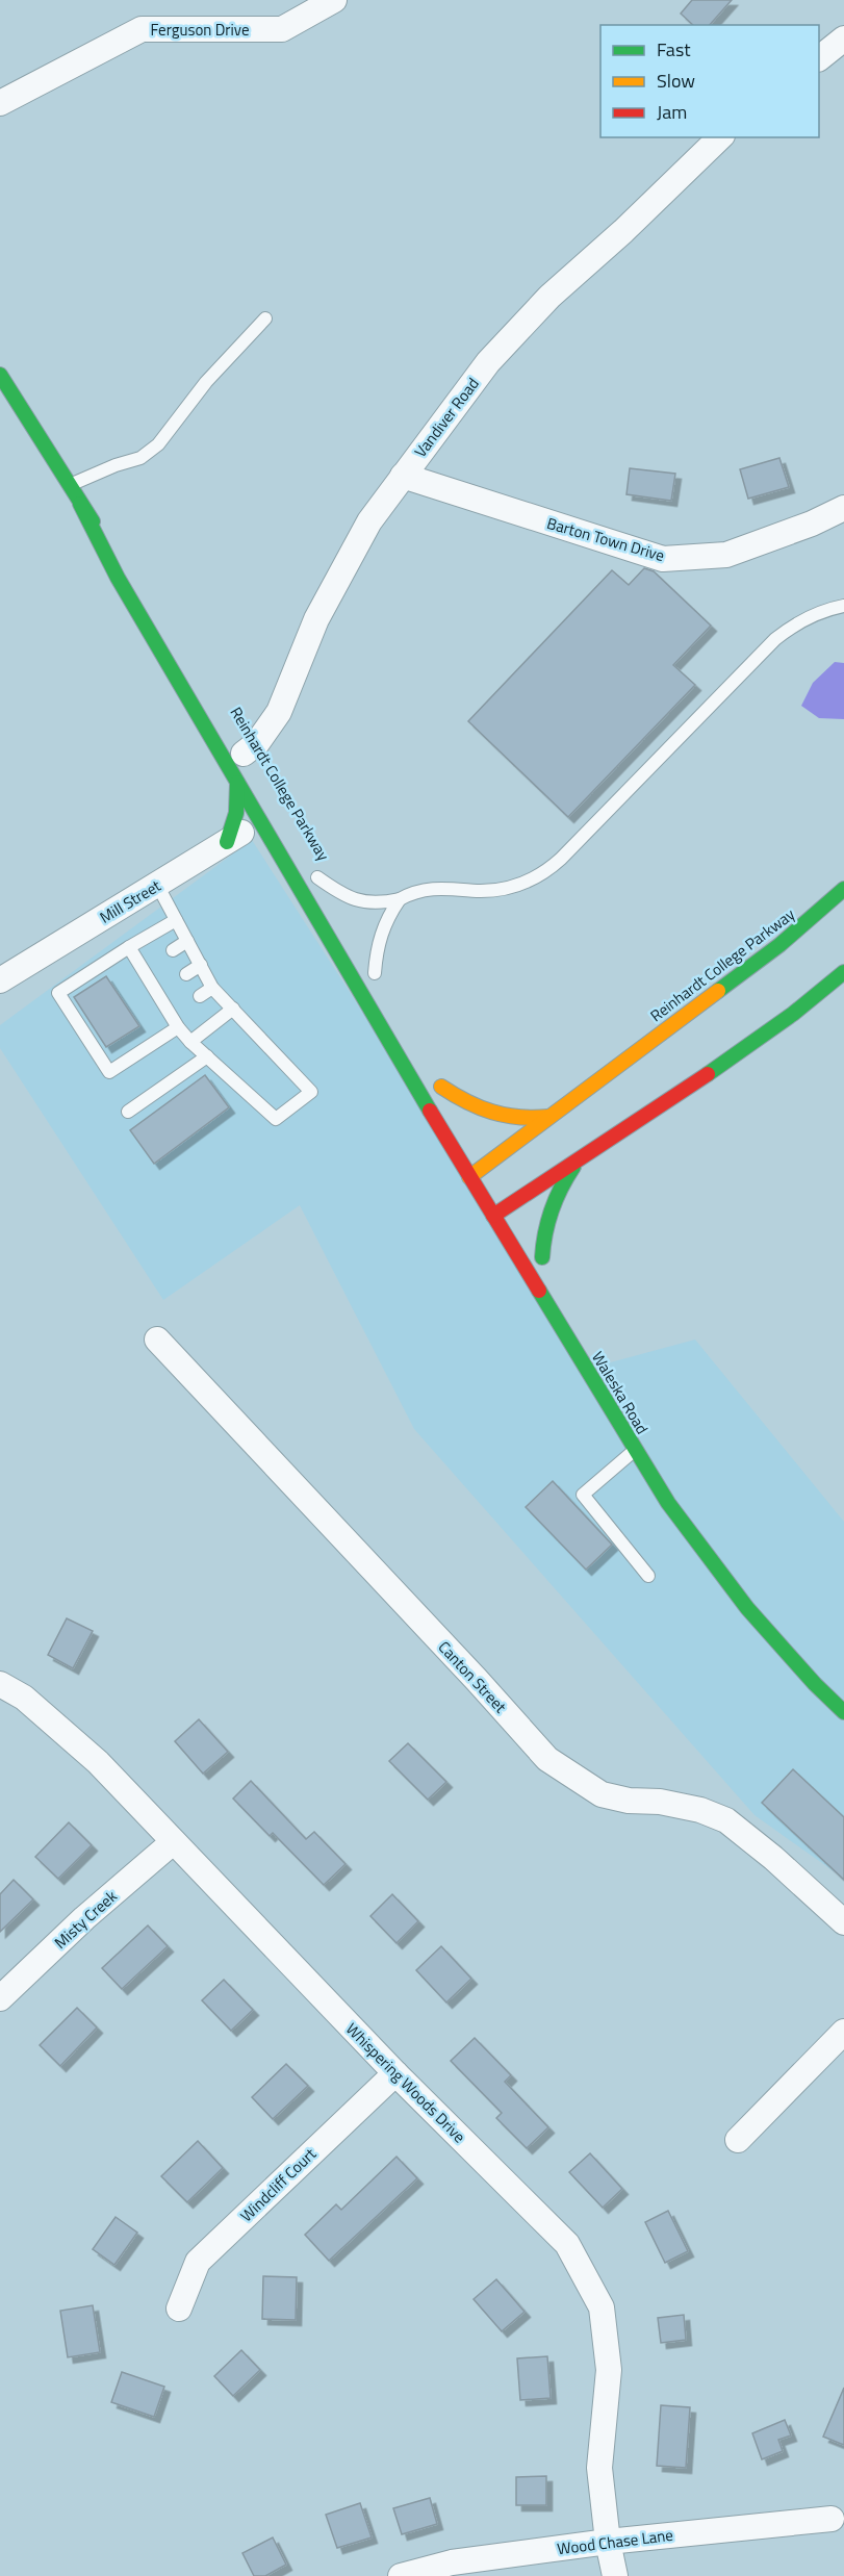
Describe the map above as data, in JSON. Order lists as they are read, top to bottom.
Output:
{
  "streets": {
    "main road": ["Reinhardt College Parkway", "Waleska Road"],
    "street": [
      "Ferguson Drive",
      "Vandiver Road",
      "Barton Town Drive",
      "Mill Street",
      "Canton Street",
      "Misty Creek",
      "Whispering Woods Drive",
      "Windcliff Court",
      "Wood Chase Lane"
    ]
  },
  "crossings": [
    ["Vandiver Road", "Barton Town Drive"],
    ["Reinhardt College Parkway", "Waleska Road"],
    ["Mill Street", "Waleska Road"],
    ["Misty Creek", "Whispering Woods Drive"],
    ["Whispering Woods Drive", "Windcliff Court"],
    ["Whispering Woods Drive", "Wood Chase Lane"]
  ],
  "legend": ["Fast", "Slow", "Jam"]
}
